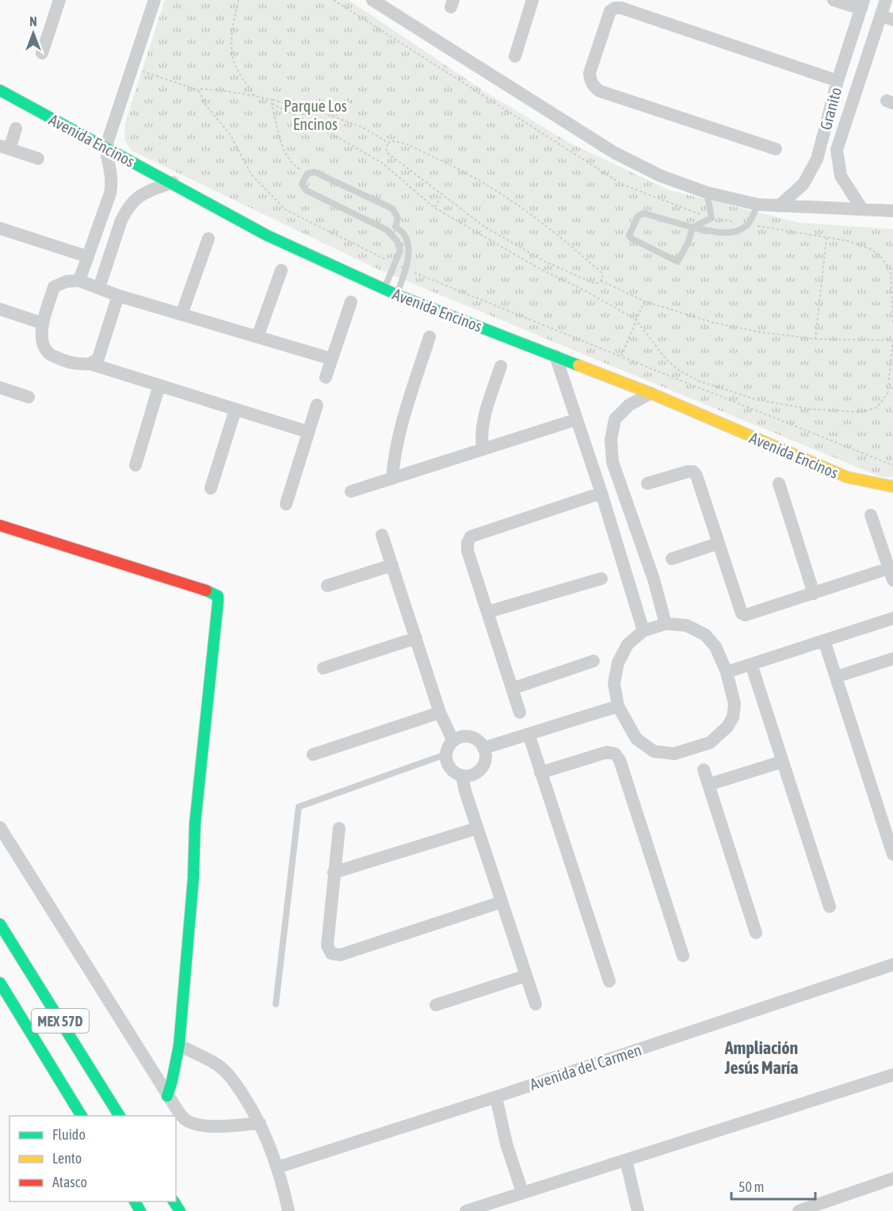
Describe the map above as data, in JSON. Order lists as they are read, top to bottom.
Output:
{
  "streets": {
    "main road": ["Avenida Encinos", "MEX 57D"],
    "street": ["Granito", "Avenida del Carmen"]
  },
  "districts": ["Ampliación Jesús María"],
  "parks": ["Parque Los Encinos"],
  "legend": ["Fluido", "Lento", "Atasco"],
  "scale_bar": "50 m",
  "north": "top"
}
